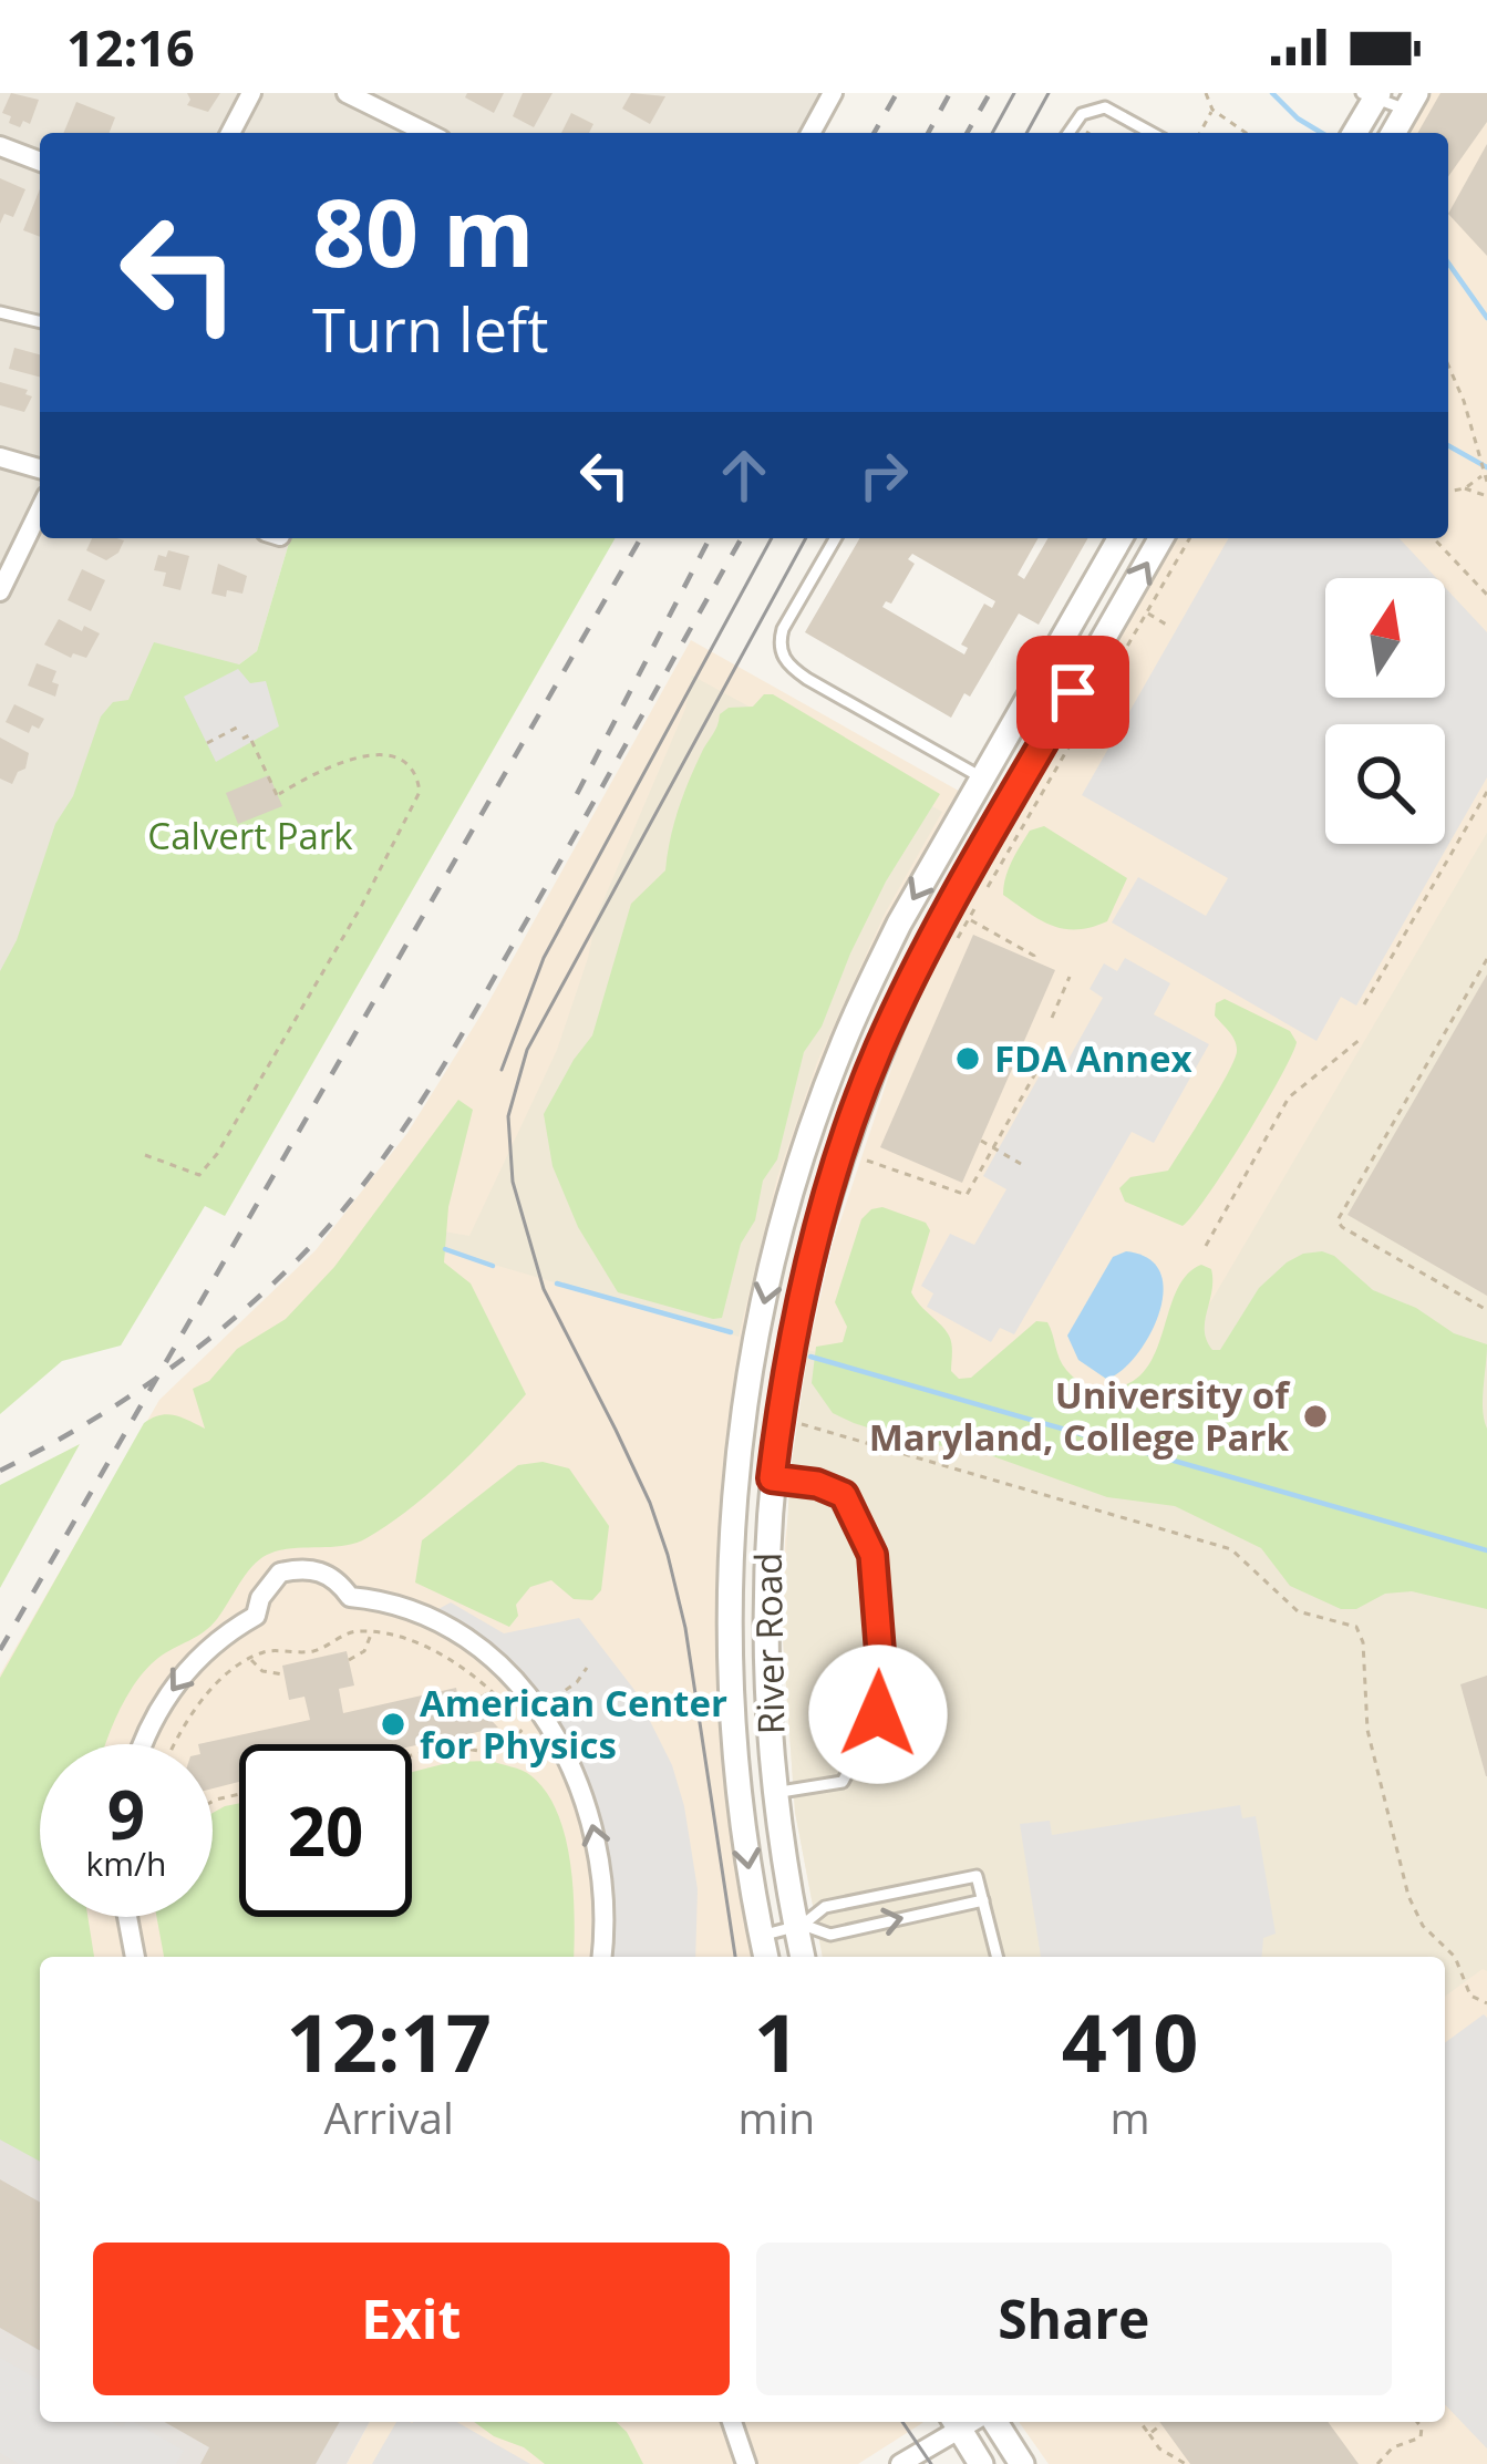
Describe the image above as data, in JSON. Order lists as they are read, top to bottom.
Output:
{
  "streets": {
    "street": ["River Road"]
  },
  "parks": ["Calvert Park"],
  "places": ["FDA Annex", "University of Maryland, College Park", "American Center for Physics"],
  "north": "top",
  "page": {
    "status": "12:16",
    "turn": ["80 m", "Turn left"],
    "speed": "9 km/h",
    "limit": "20",
    "eta": [
      "12:17",
      "Arrival",
      "1",
      "min",
      "410",
      "m"
    ],
    "buttons": ["Exit", "Share"]
  }
}
